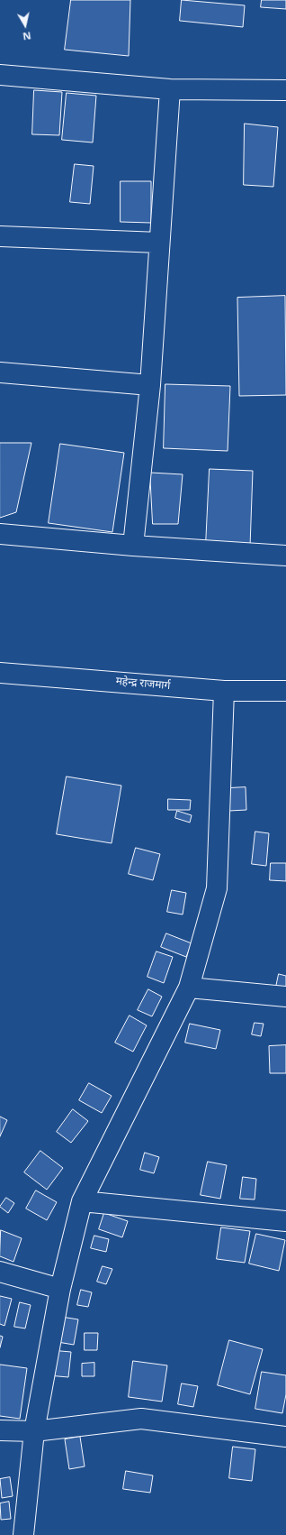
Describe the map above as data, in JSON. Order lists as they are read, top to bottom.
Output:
{
  "streets": {
    "main road": ["महेन्द्र राजमार्ग"]
  },
  "north": "bottom"
}
